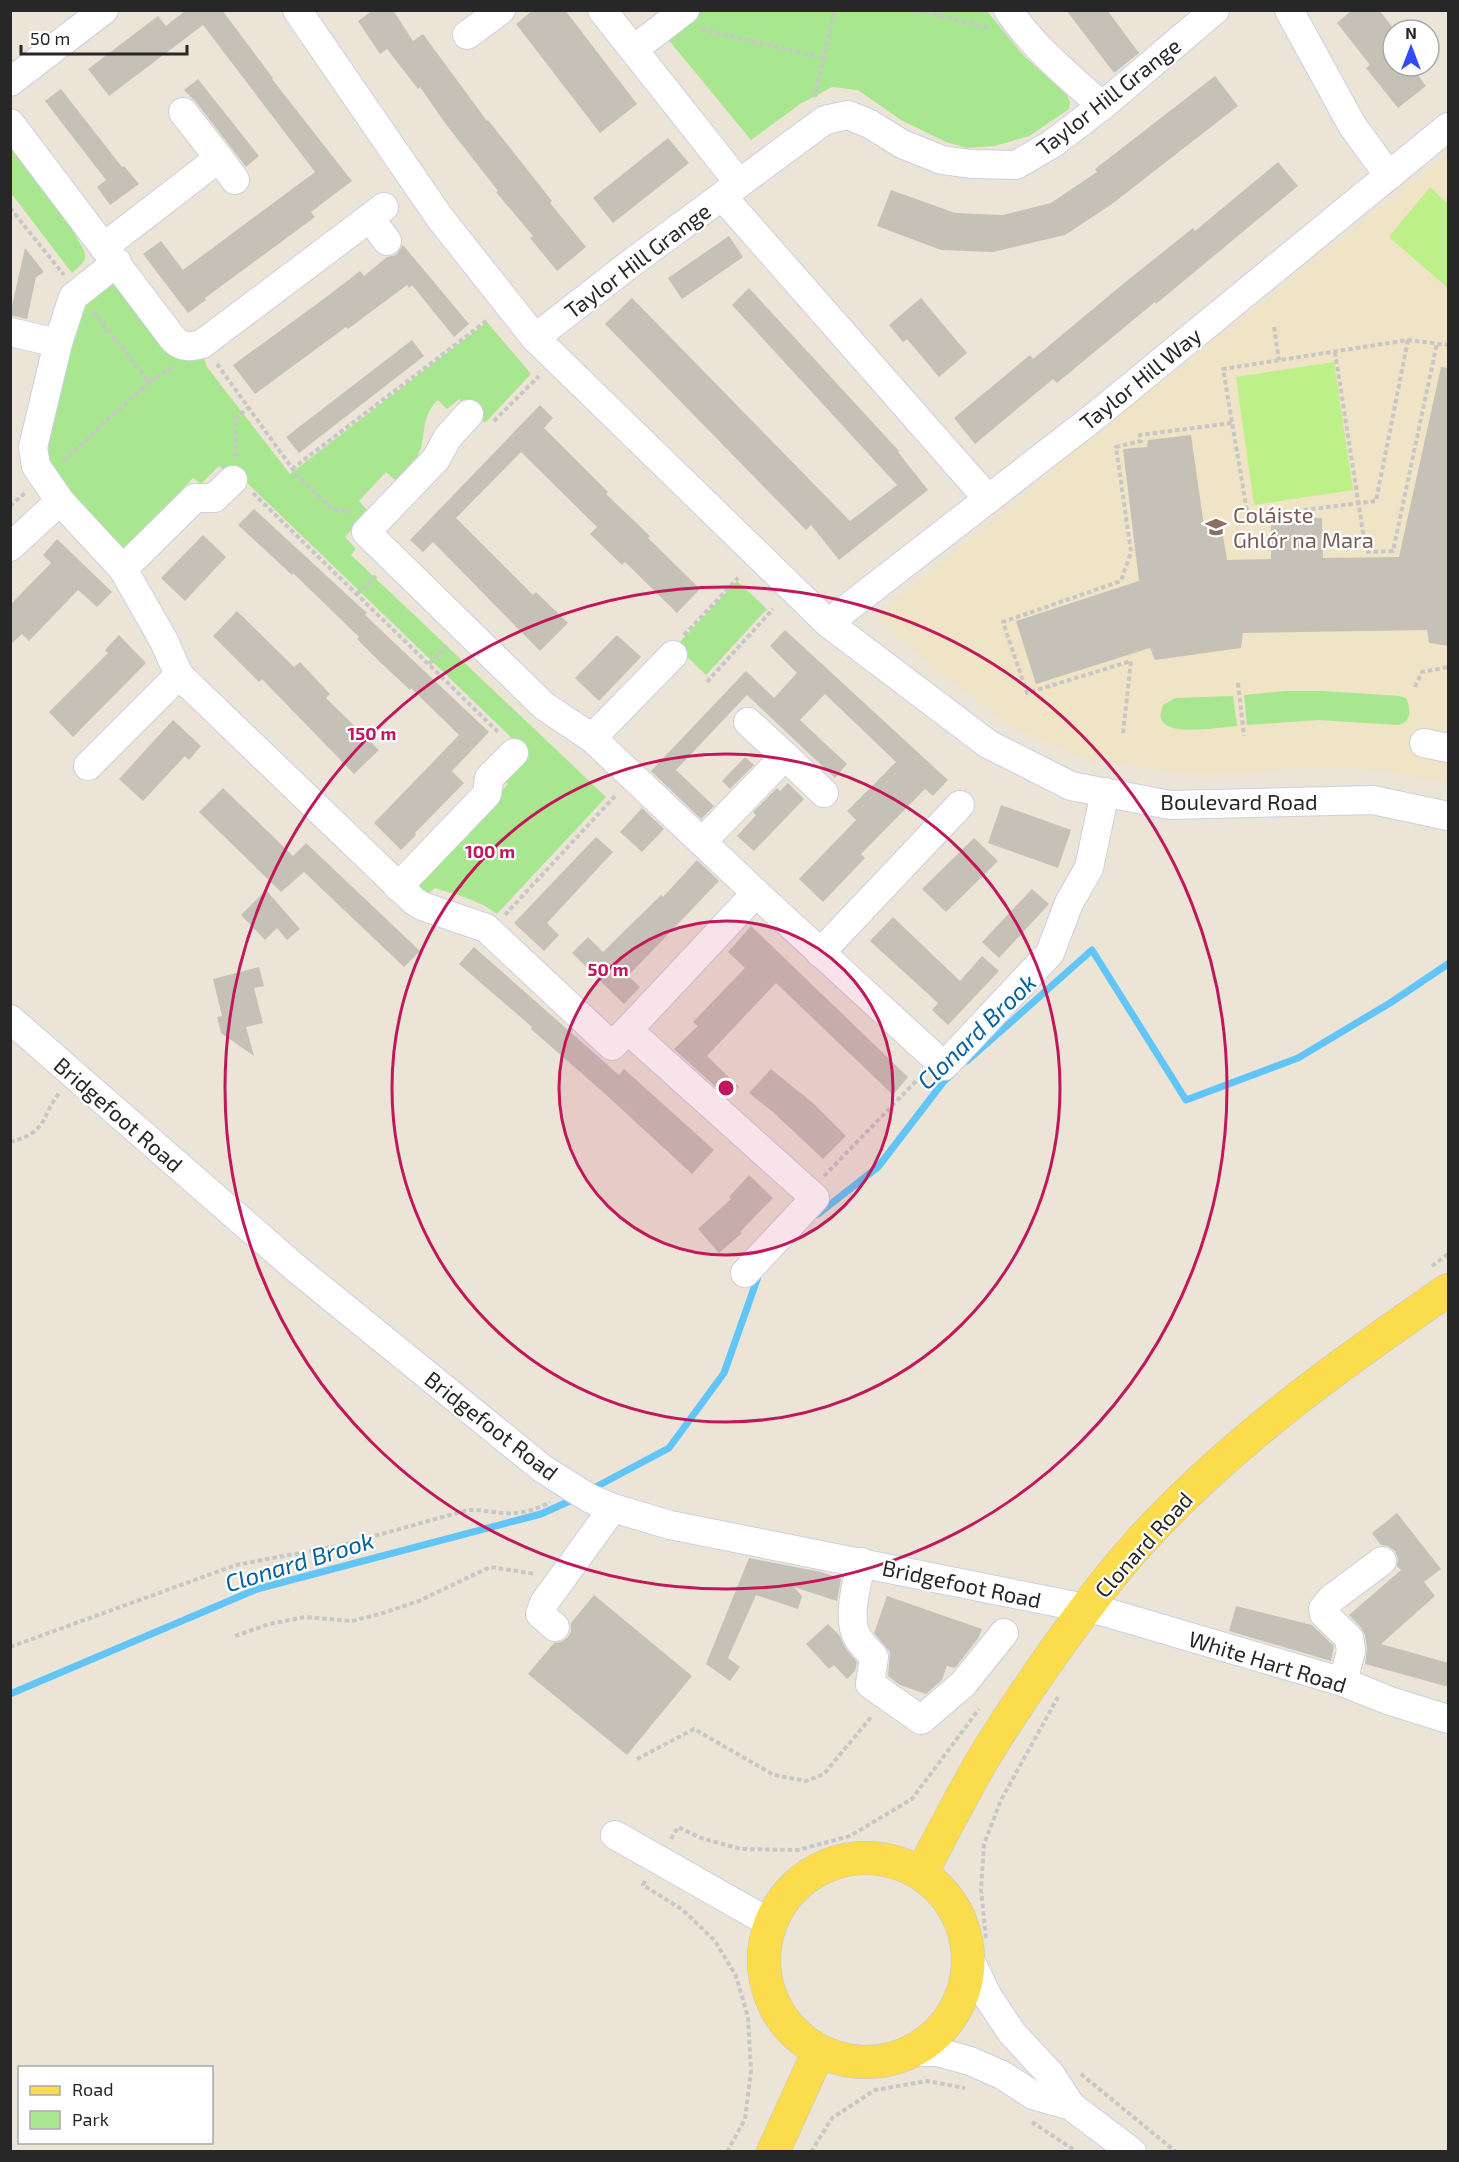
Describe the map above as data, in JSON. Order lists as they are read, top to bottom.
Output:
{
  "streets": {
    "main road": ["Clonard Road"],
    "street": [
      "Taylor Hill Grange",
      "Taylor Hill Way",
      "Boulevard Road",
      "Bridgefoot Road",
      "White Hart Road"
    ]
  },
  "crossings": [
    ["Taylor Hill Grange", "Boulevard Road"],
    ["Taylor Hill Way", "Boulevard Road"],
    ["Bridgefoot Road", "Clonard Road"],
    ["Bridgefoot Road", "White Hart Road"],
    ["Clonard Road", "White Hart Road"]
  ],
  "water": ["Clonard Brook"],
  "places": {
    "school or university": ["Coláiste Ghlór na Mara"]
  },
  "legend": ["Road", "Park"],
  "scale_bar": "50 m",
  "north": "top",
  "rings": ["150 m", "100 m", "50 m"]
}
